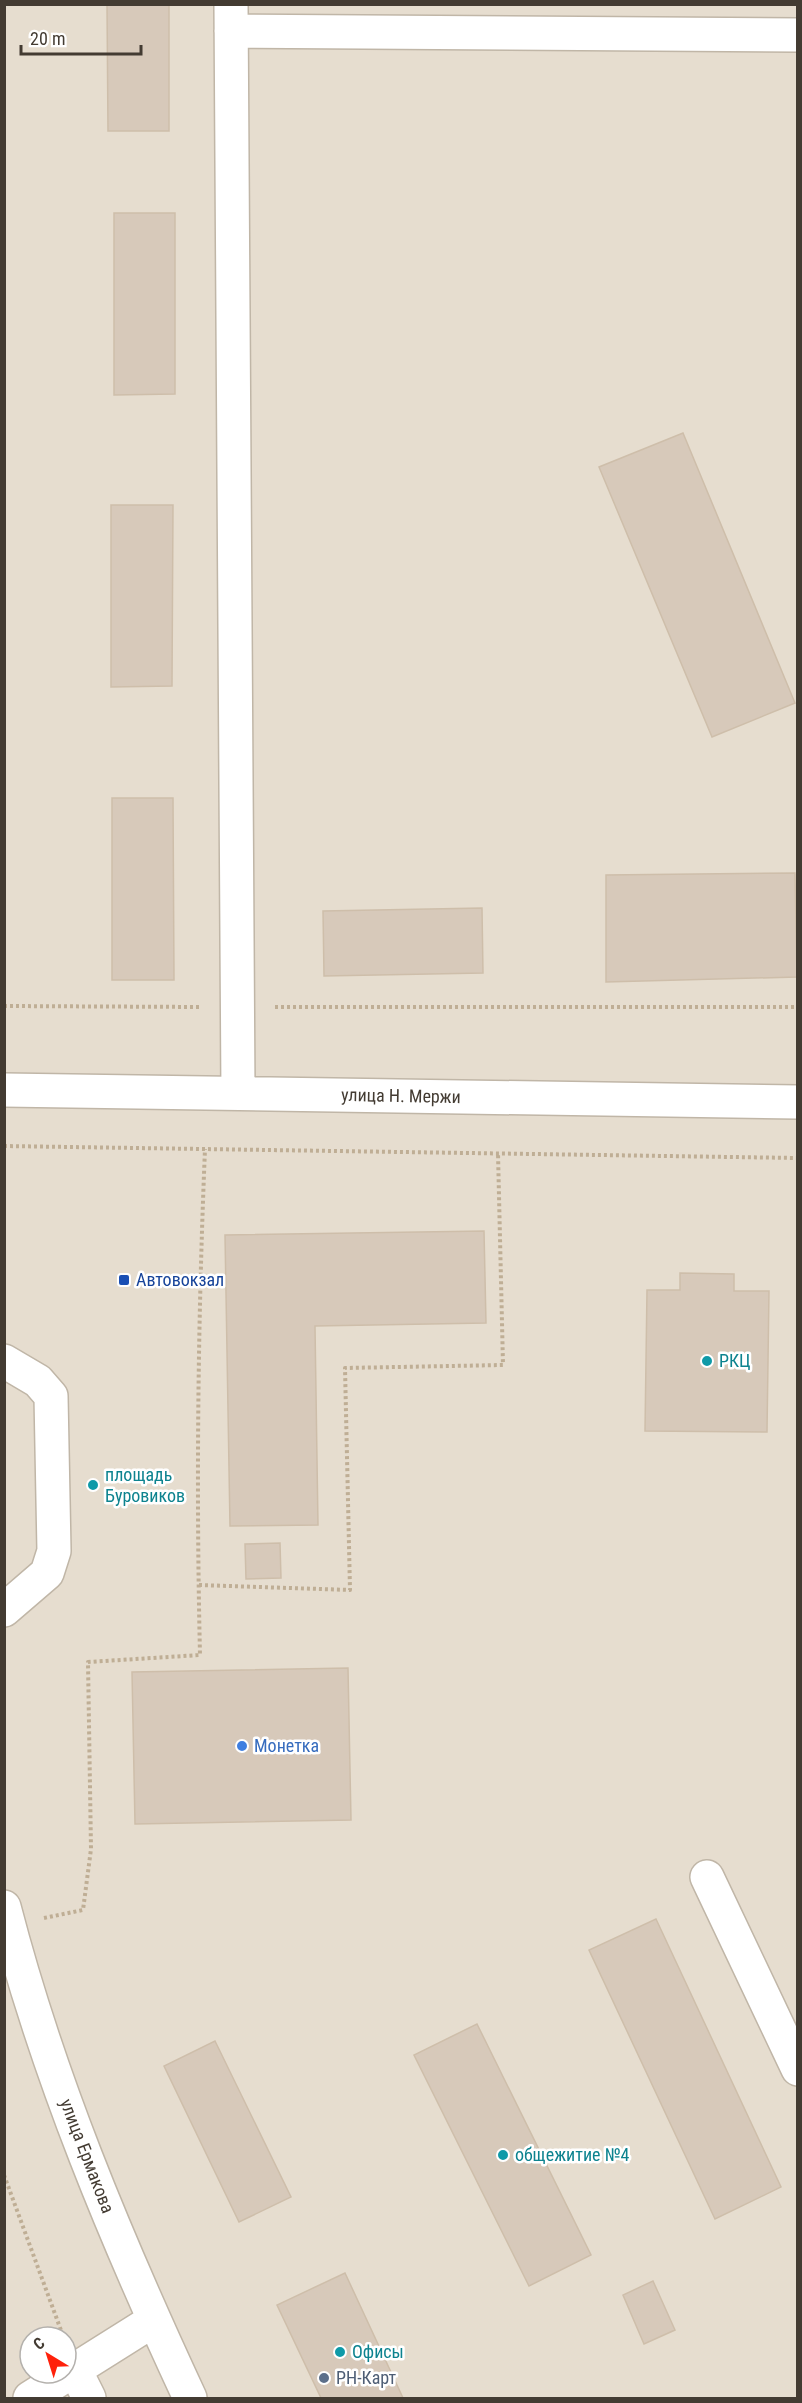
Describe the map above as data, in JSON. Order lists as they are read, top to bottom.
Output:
{
  "streets": {
    "street": ["улица Н. Мержи", "улица Ермакова"]
  },
  "places": {
    "transit": ["Автовокзал"],
    "other": [
      "РКЦ",
      "площадь Буровиков",
      "Монетка",
      "общежитие №4",
      "Офисы",
      "РН-Карт"
    ]
  },
  "scale_bar": "20 m",
  "north": "top left"
}
